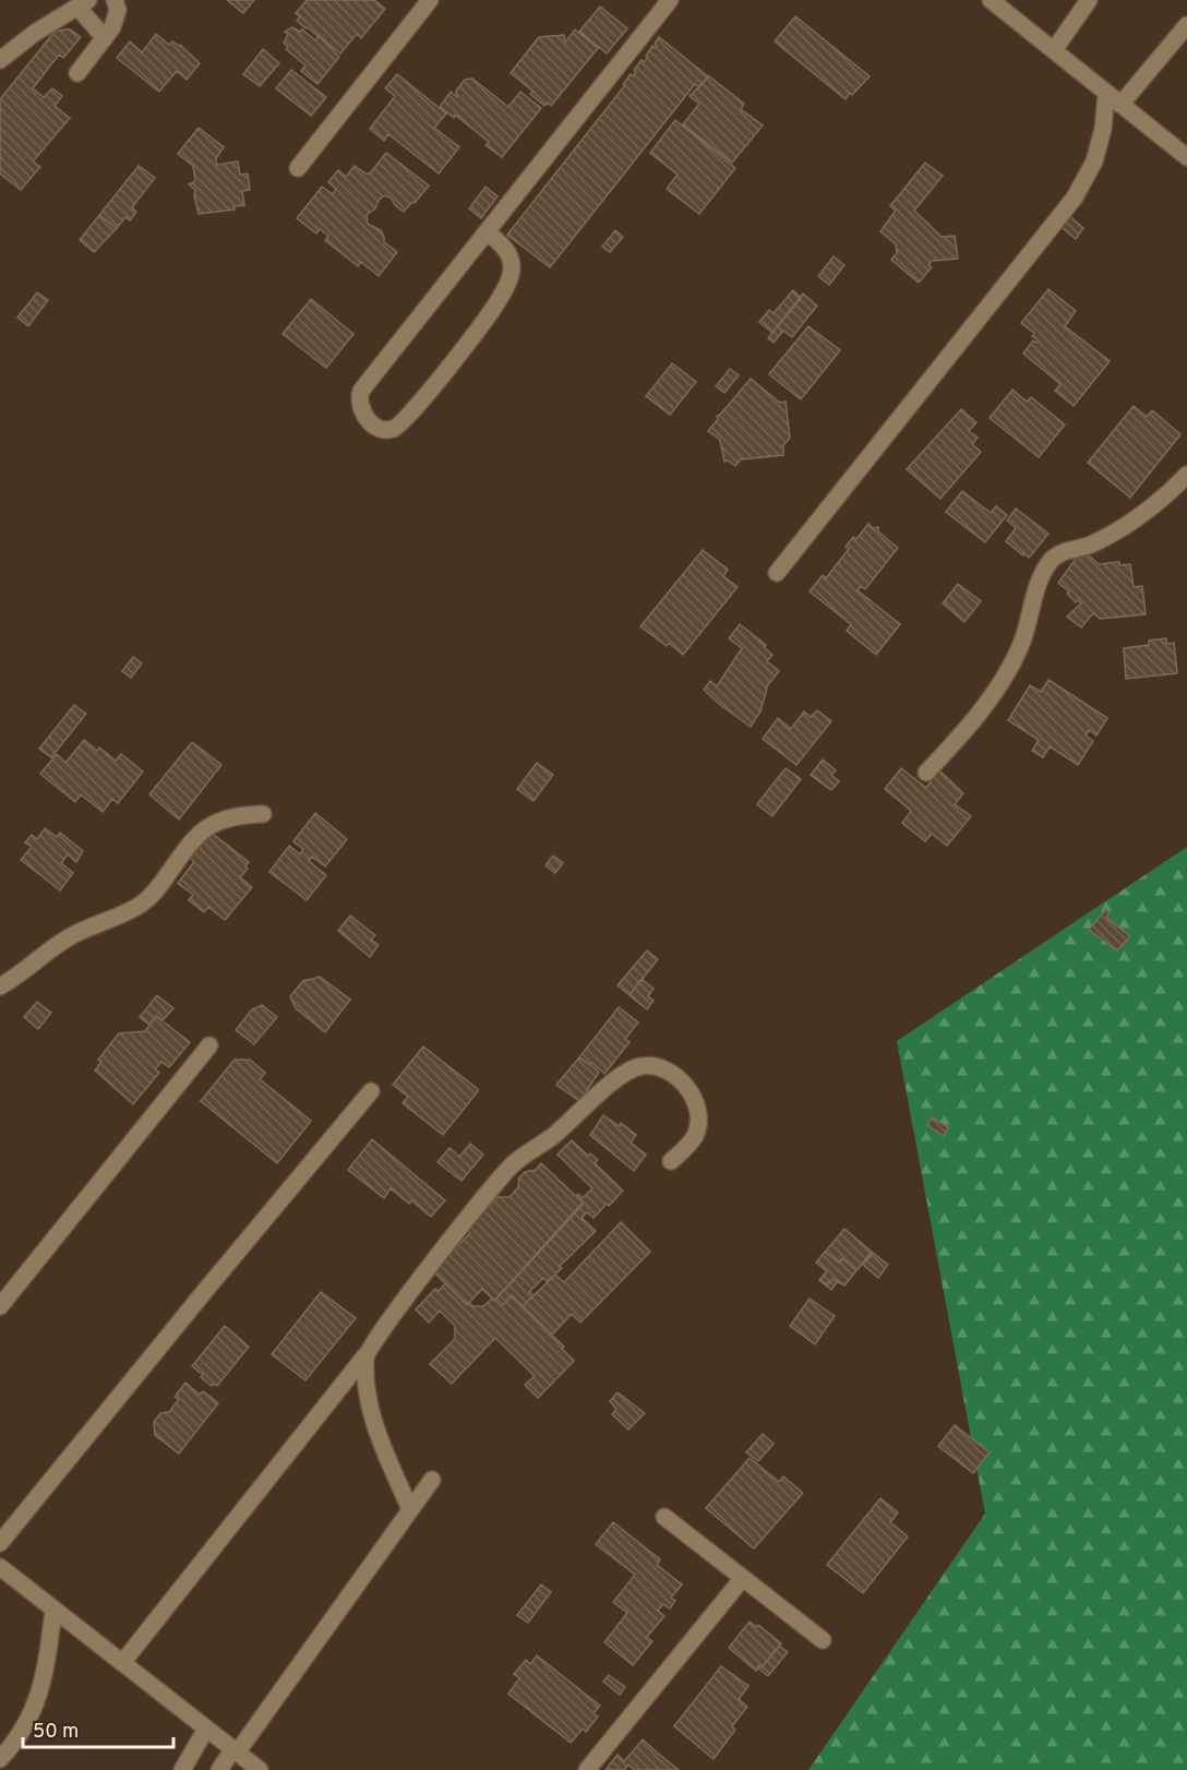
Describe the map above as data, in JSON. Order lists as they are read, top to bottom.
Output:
{
  "scale_bar": "50 m"
}
